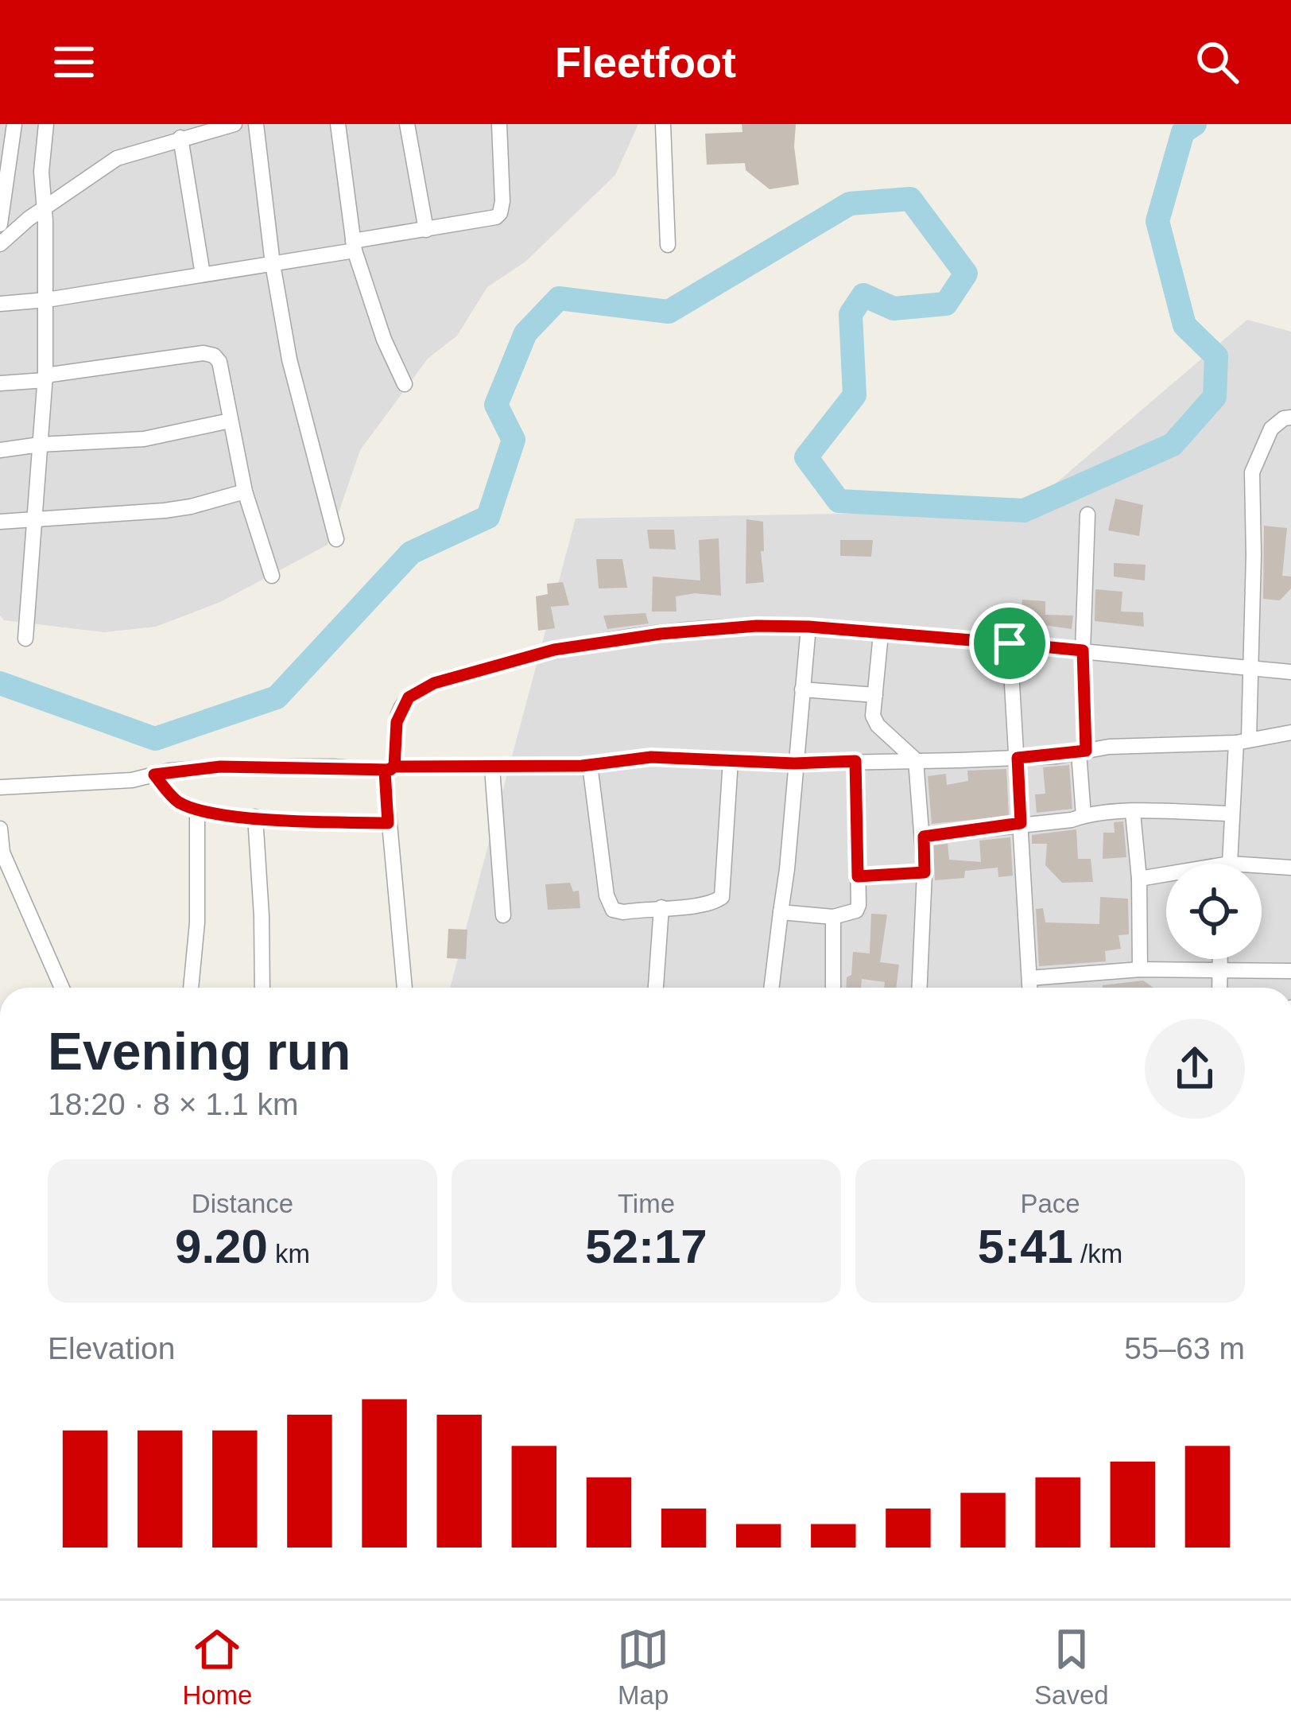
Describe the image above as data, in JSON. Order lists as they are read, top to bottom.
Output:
{
  "page": {
    "header": "Fleetfoot",
    "heading": ["Evening run", "18:20 · 8 × 1.1 km"],
    "stats": [
      ["Distance", "9.20 km"],
      ["Time", "52:17"],
      ["Pace", "5:41 /km"]
    ],
    "chart": ["Elevation", "55–63 m"],
    "tabs": ["Home", "Map", "Saved"]
  }
}
